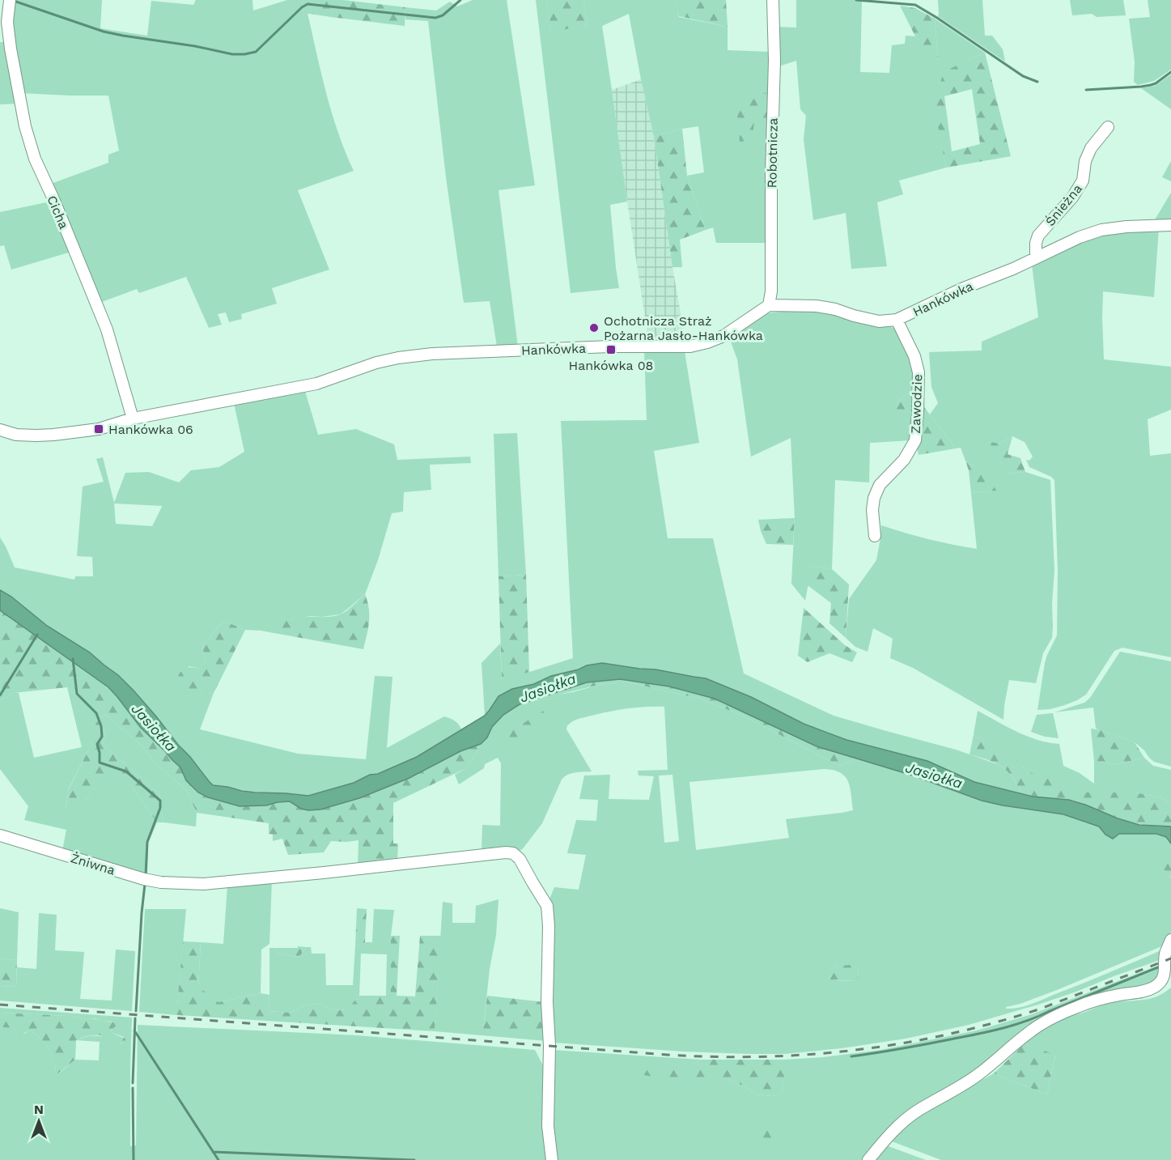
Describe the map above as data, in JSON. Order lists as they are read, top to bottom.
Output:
{
  "streets": {
    "street": [
      "Robotnicza",
      "Śnieżna",
      "Cicha",
      "Hankówka",
      "Zawodzie",
      "Żniwna"
    ]
  },
  "crossings": [
    ["Robotnicza", "Hankówka"],
    ["Śnieżna", "Hankówka"],
    ["Cicha", "Hankówka"],
    ["Hankówka", "Zawodzie"]
  ],
  "water": ["Jasiołka"],
  "places": {
    "other": ["Ochotnicza Straż Pożarna Jasło-Hankówka"],
    "transit": ["Hankówka 08", "Hankówka 06"]
  },
  "north": "top"
}
